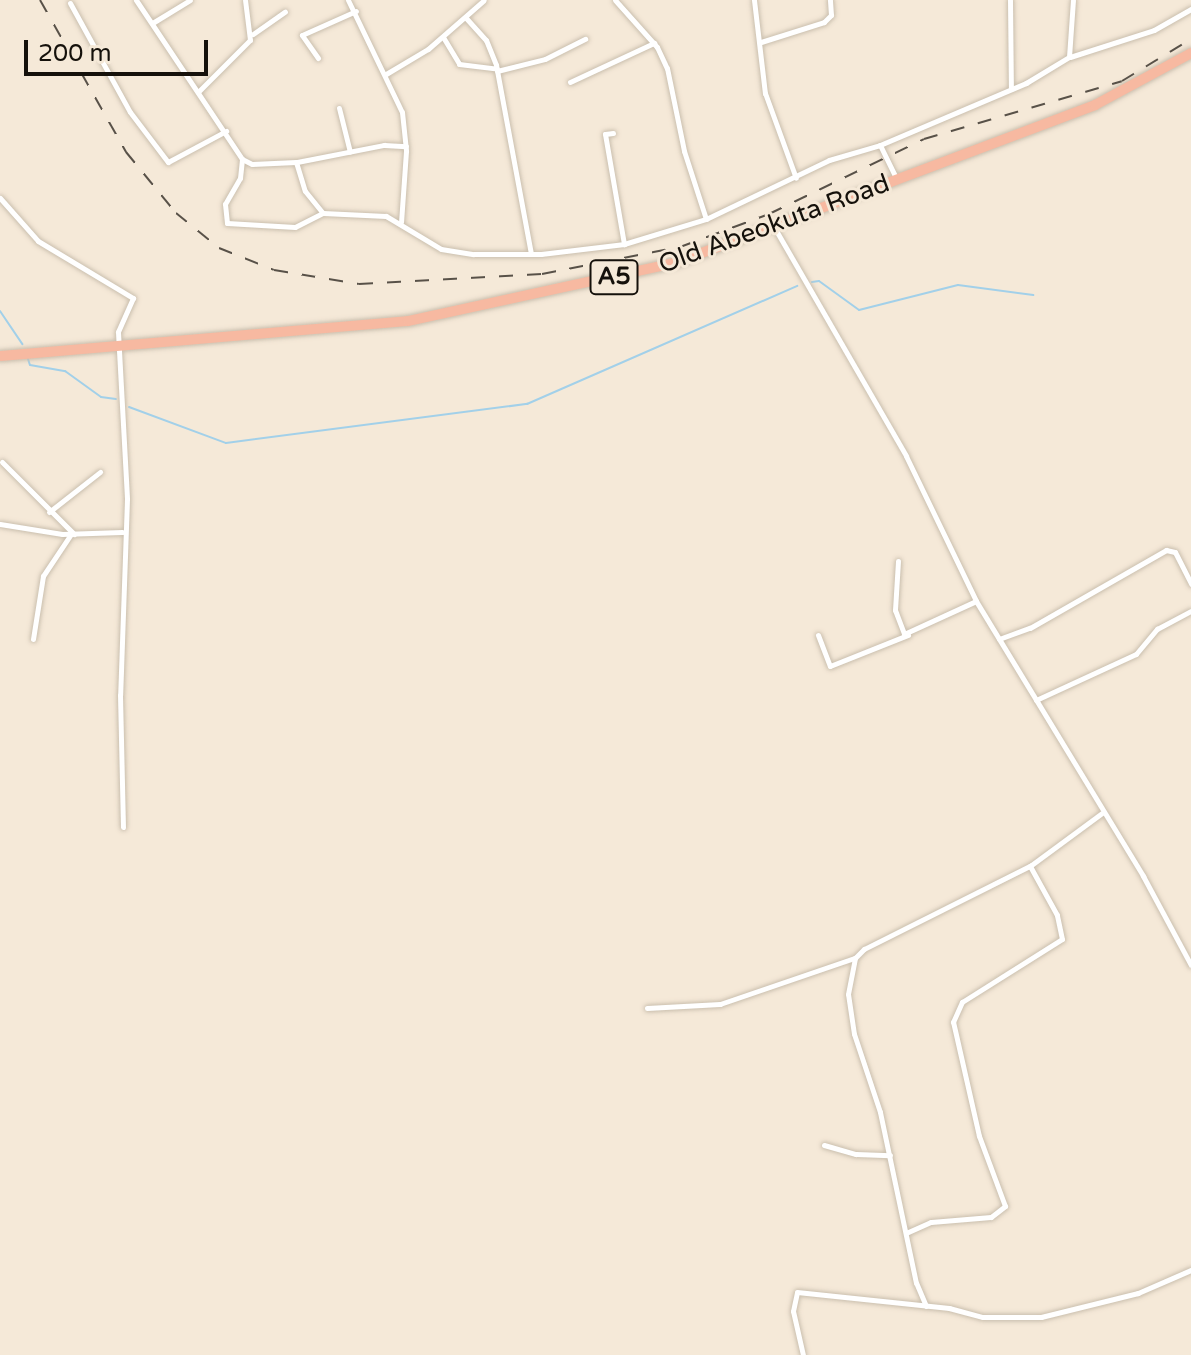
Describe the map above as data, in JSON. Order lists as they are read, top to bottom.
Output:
{
  "streets": {
    "highway": ["Old Abeokuta Road", "A5"]
  },
  "scale_bar": "200 m"
}
